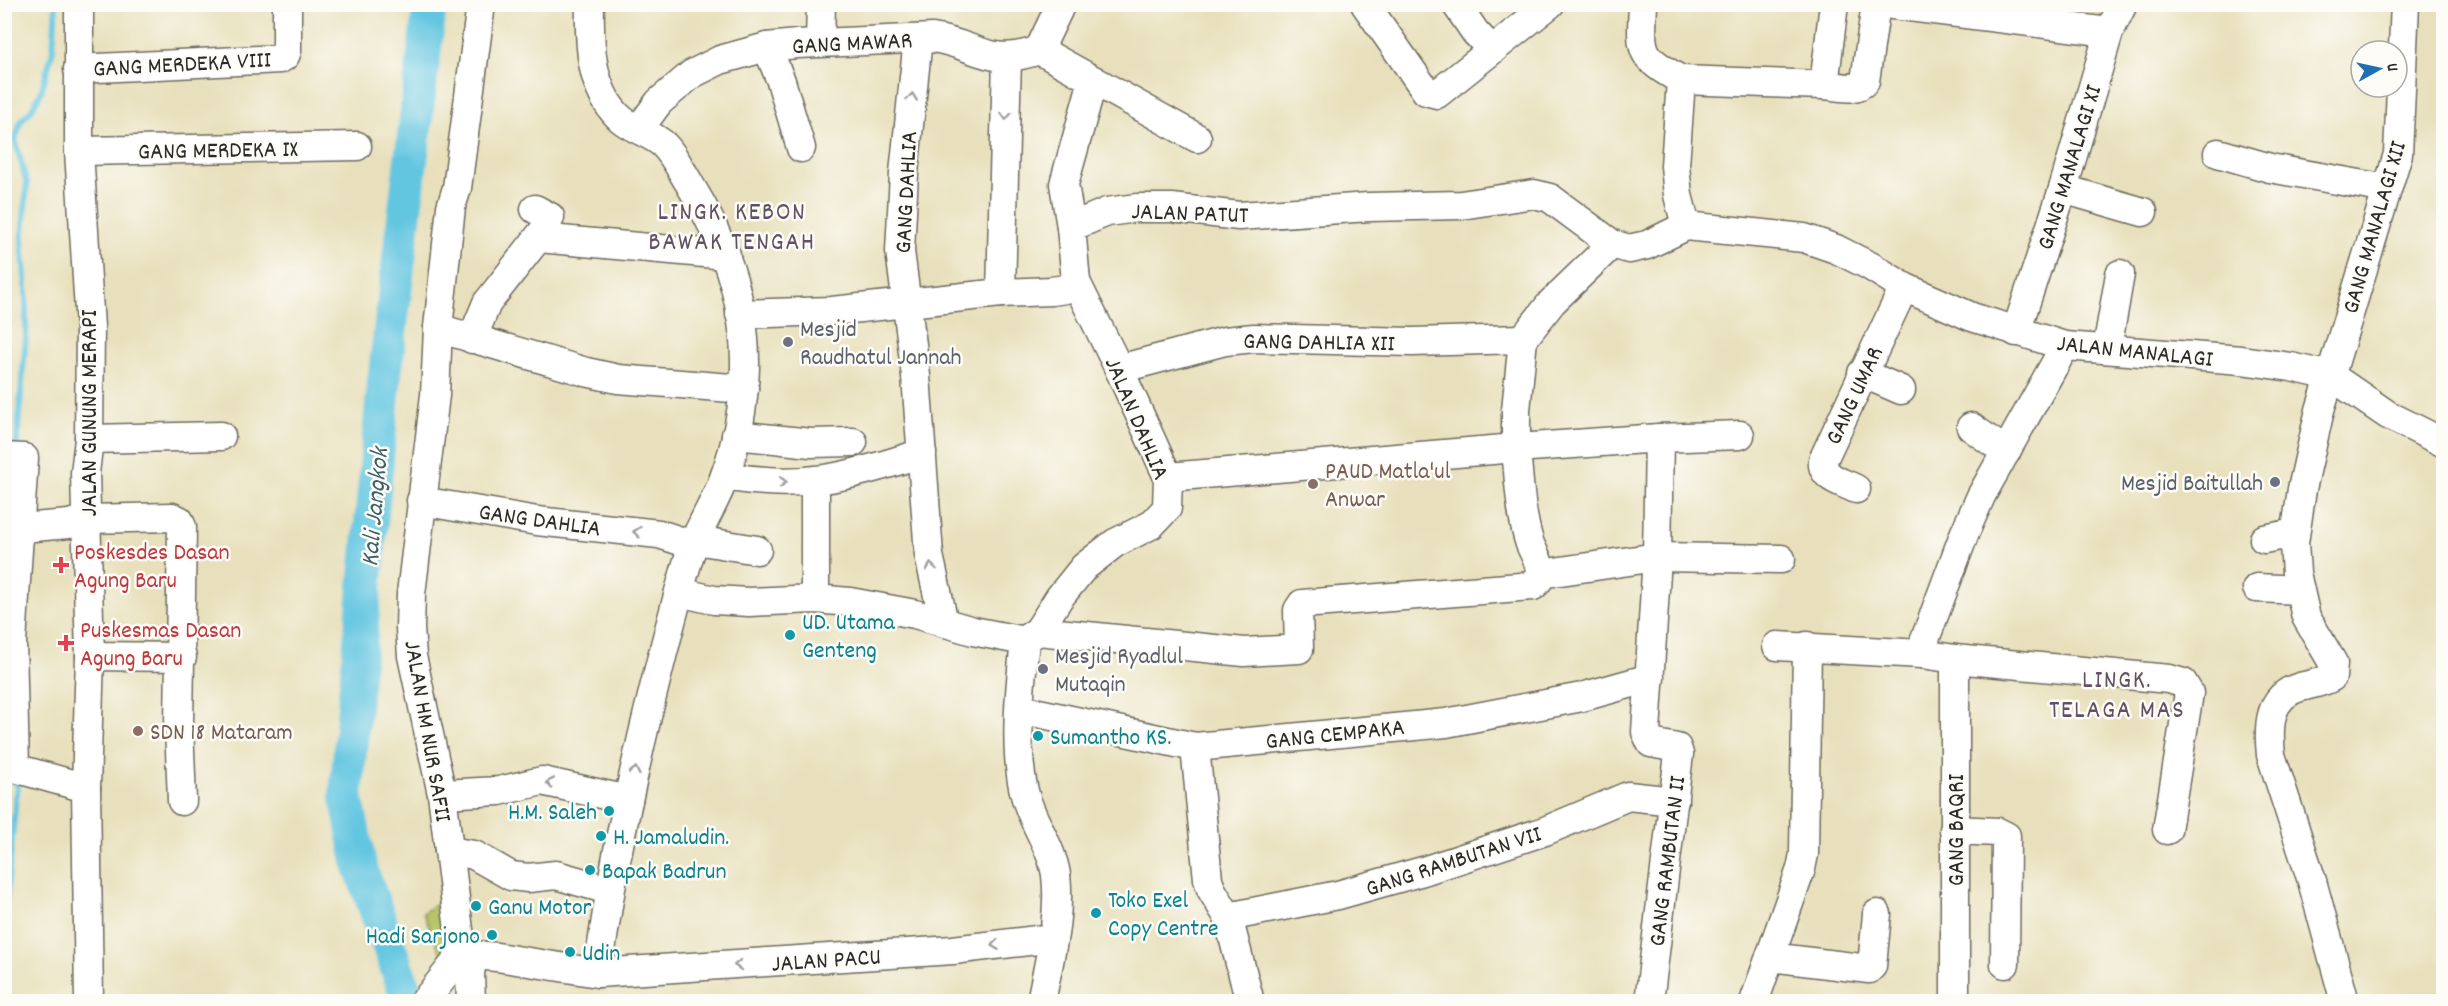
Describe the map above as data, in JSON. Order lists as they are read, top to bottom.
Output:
{
  "streets": {
    "street": [
      "GANG MAWAR",
      "GANG MERDEKA VIII",
      "GANG MERDEKA IX",
      "GANG MANALAGI XI",
      "GANG DAHLIA",
      "JALAN PATUT",
      "GANG MANALAGI XII",
      "GANG DAHLIA XII",
      "JALAN MANALAGI",
      "GANG UMAR",
      "JALAN GUNUNG MERAPI",
      "JALAN DAHLIA",
      "JALAN HM NUR SAFII",
      "GANG CEMPAKA",
      "GANG BAQRI",
      "GANG RAMBUTAN VII",
      "GANG RAMBUTAN II",
      "JALAN PACU"
    ]
  },
  "crossings": [
    ["GANG MAWAR", "GANG DAHLIA"],
    ["GANG MERDEKA VIII", "JALAN GUNUNG MERAPI"],
    ["GANG MERDEKA IX", "JALAN GUNUNG MERAPI"],
    ["GANG MANALAGI XI", "JALAN MANALAGI"],
    ["GANG DAHLIA", "JALAN HM NUR SAFII"],
    ["GANG MANALAGI XII", "JALAN MANALAGI"],
    ["GANG DAHLIA XII", "JALAN DAHLIA"],
    ["JALAN MANALAGI", "GANG UMAR"],
    ["JALAN HM NUR SAFII", "JALAN PACU"],
    ["GANG CEMPAKA", "GANG RAMBUTAN II"],
    ["GANG RAMBUTAN VII", "GANG RAMBUTAN II"]
  ],
  "one_way": ["JALAN PACU"],
  "districts": ["LINGK. KEBON BAWAK TENGAH", "LINGK. TELAGA MAS"],
  "water": ["Kali Jangkok"],
  "places": {
    "other": [
      "Mesjid Raudhatul Jannah",
      "Mesjid Baitullah",
      "PAUD Matla'ul Anwar",
      "UD. Utama Genteng",
      "Mesjid Ryadlul Mutaqin",
      "SDN 18 Mataram",
      "Sumantho KS.",
      "H.M. Saleh",
      "H. Jamaludin.",
      "Bapak Badrun",
      "Ganu Motor",
      "Toko Exel Copy Centre",
      "Hadi Sarjono",
      "Udin"
    ],
    "health": ["Poskesdes Dasan Agung Baru", "Puskesmas Dasan Agung Baru"]
  },
  "north": "right"
}
